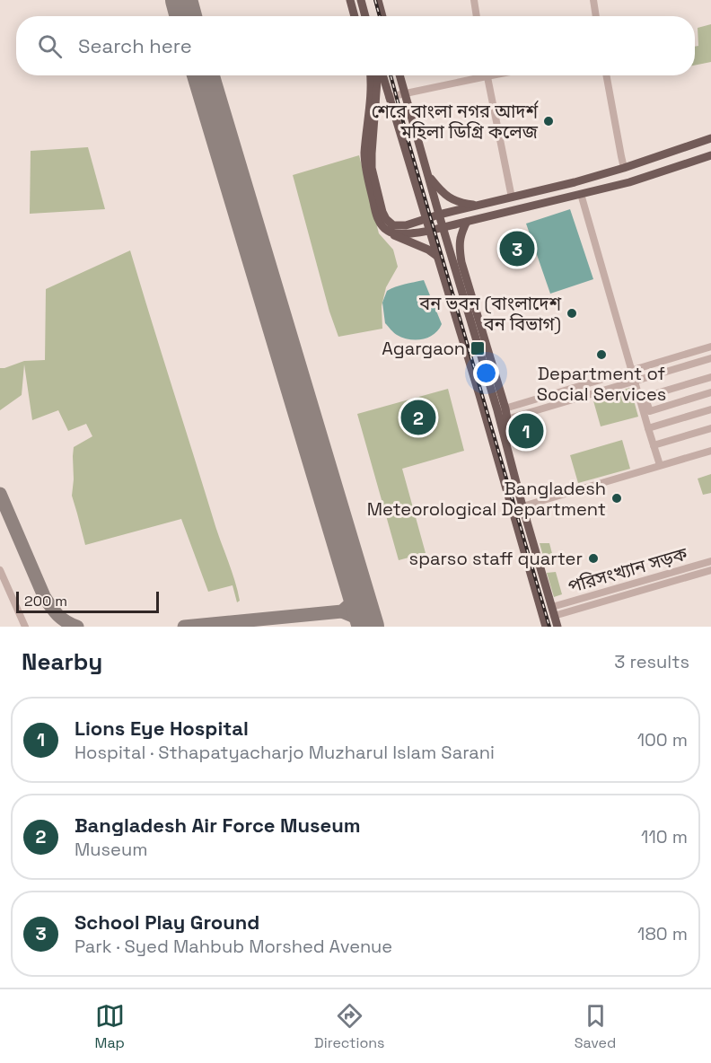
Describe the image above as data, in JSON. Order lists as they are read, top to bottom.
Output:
{
  "streets": {
    "street": ["পরিসংখ্যান সড়ক"]
  },
  "places": {
    "other": [
      "শেরে বাংলা নগর আদর্শ মহিলা ডিগ্রি কলেজ",
      "বন ভবন (বাংলাদেশ বন বিভাগ)",
      "Department of Social Services",
      "Bangladesh Meteorological Department",
      "sparso staff quarter"
    ],
    "transit": ["Agargaon"]
  },
  "scale_bar": "200 m",
  "page": {
    "search": "Search here",
    "pins": ["3", "2", "1"],
    "scale": "200 m",
    "heading": ["Nearby", "3 results"],
    "list": [
      {
        "mark": "1",
        "name": "Lions Eye Hospital",
        "note": "Hospital · Sthapatyacharjo Muzharul Islam Sarani",
        "value": "100 m"
      },
      {
        "mark": "2",
        "name": "Bangladesh Air Force Museum",
        "note": "Museum",
        "value": "110 m"
      },
      {
        "mark": "3",
        "name": "School Play Ground",
        "note": "Park · Syed Mahbub Morshed Avenue",
        "value": "180 m"
      }
    ],
    "nav": ["Map", "Directions", "Saved"]
  }
}
